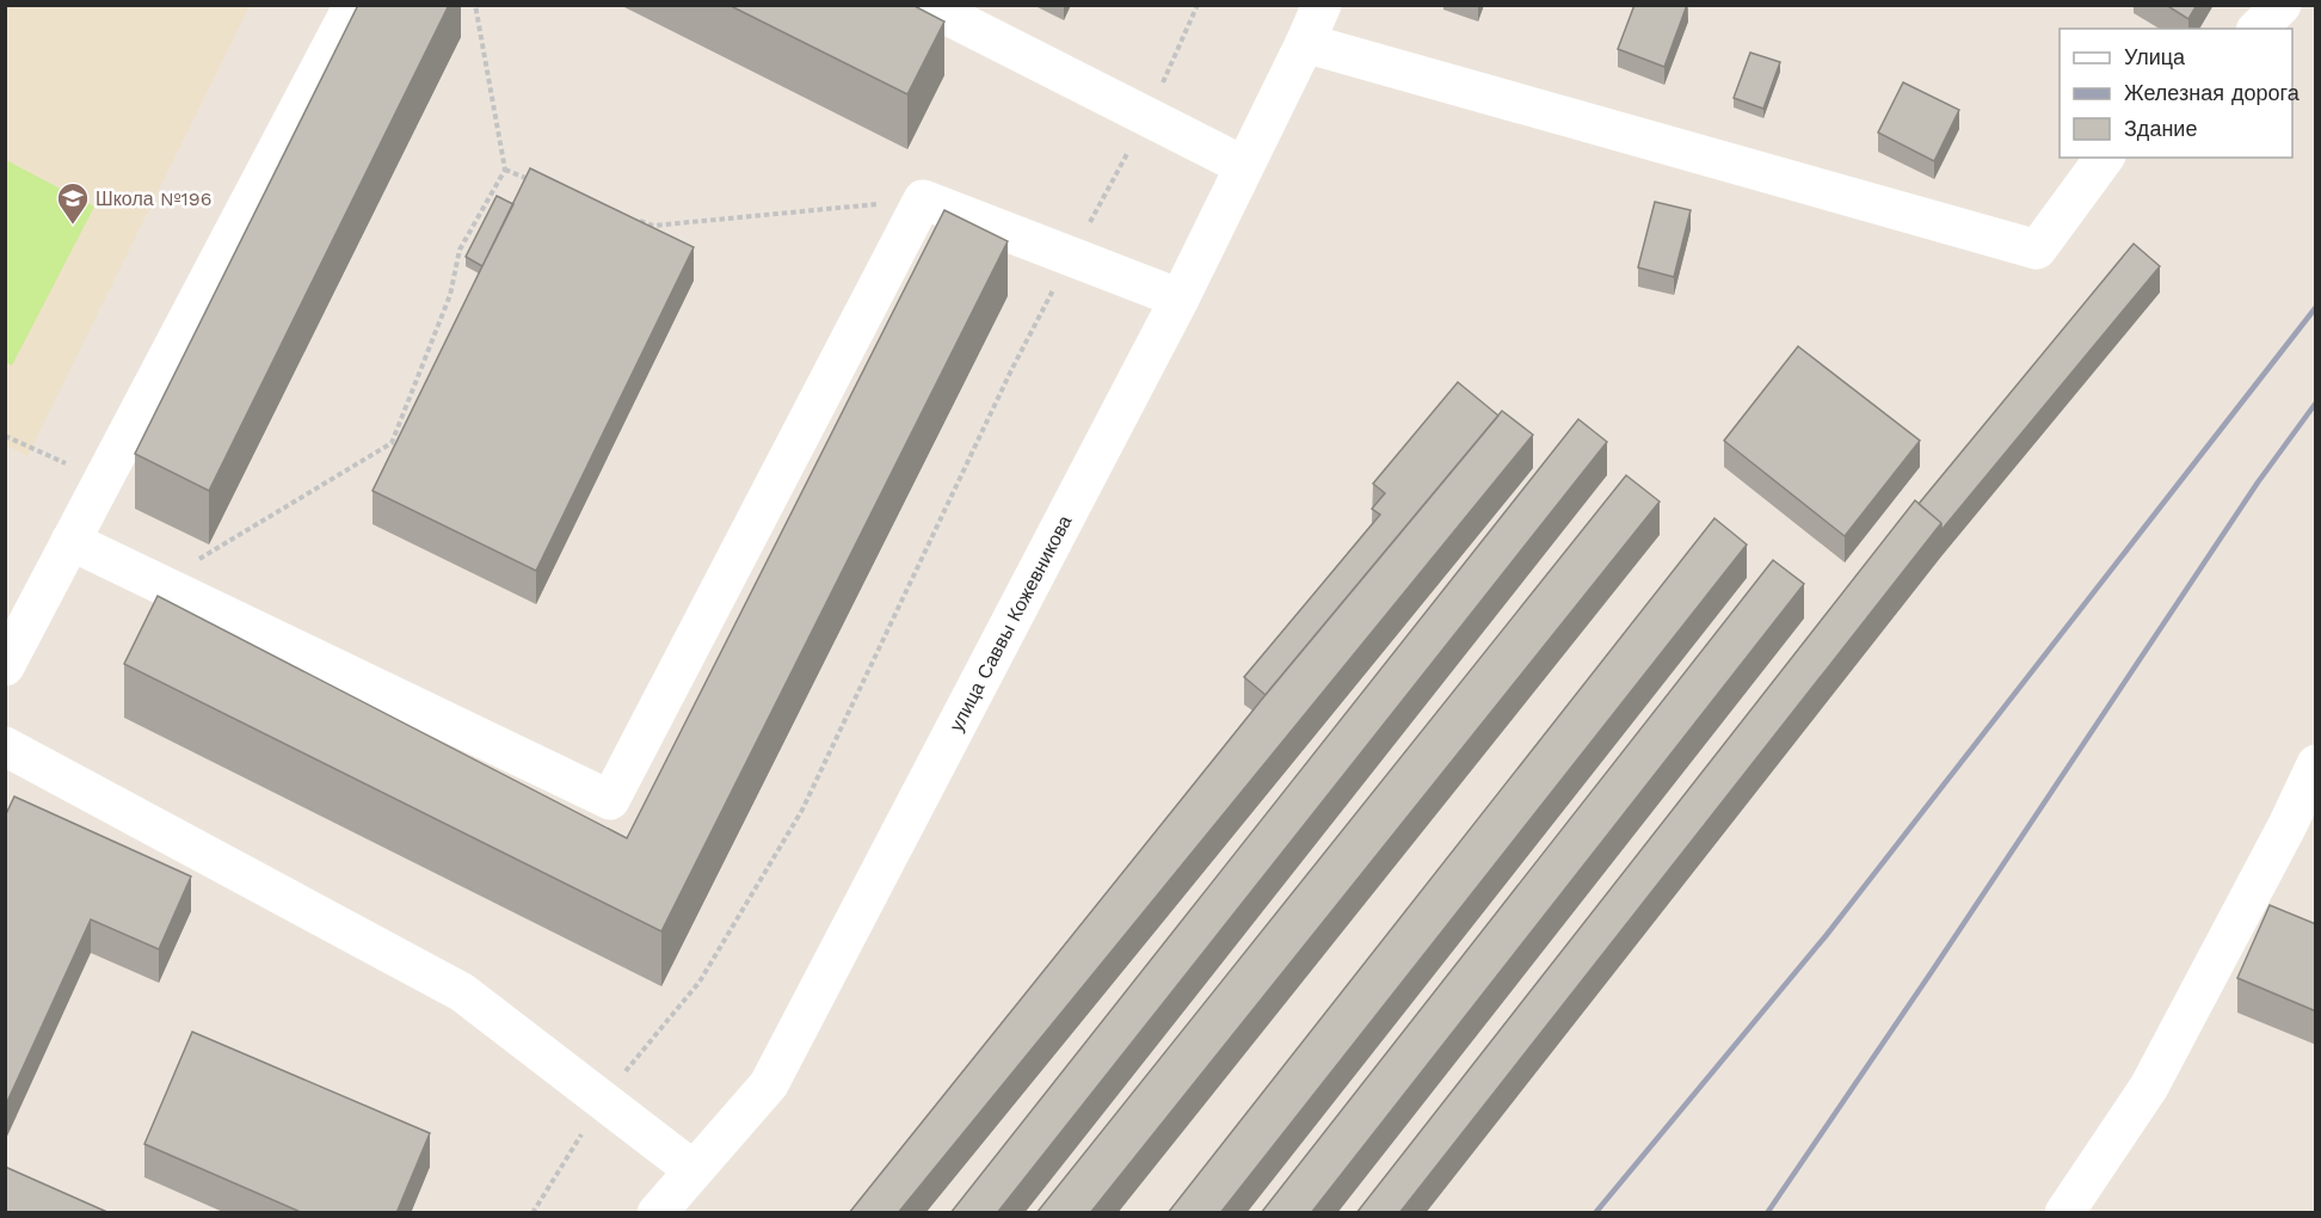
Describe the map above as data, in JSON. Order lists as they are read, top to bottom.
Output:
{
  "streets": {
    "street": ["улица Саввы Кожевникова"]
  },
  "places": {
    "school or university": ["Школа №196"]
  },
  "legend": ["Улица", "Железная дорога", "Здание"]
}
